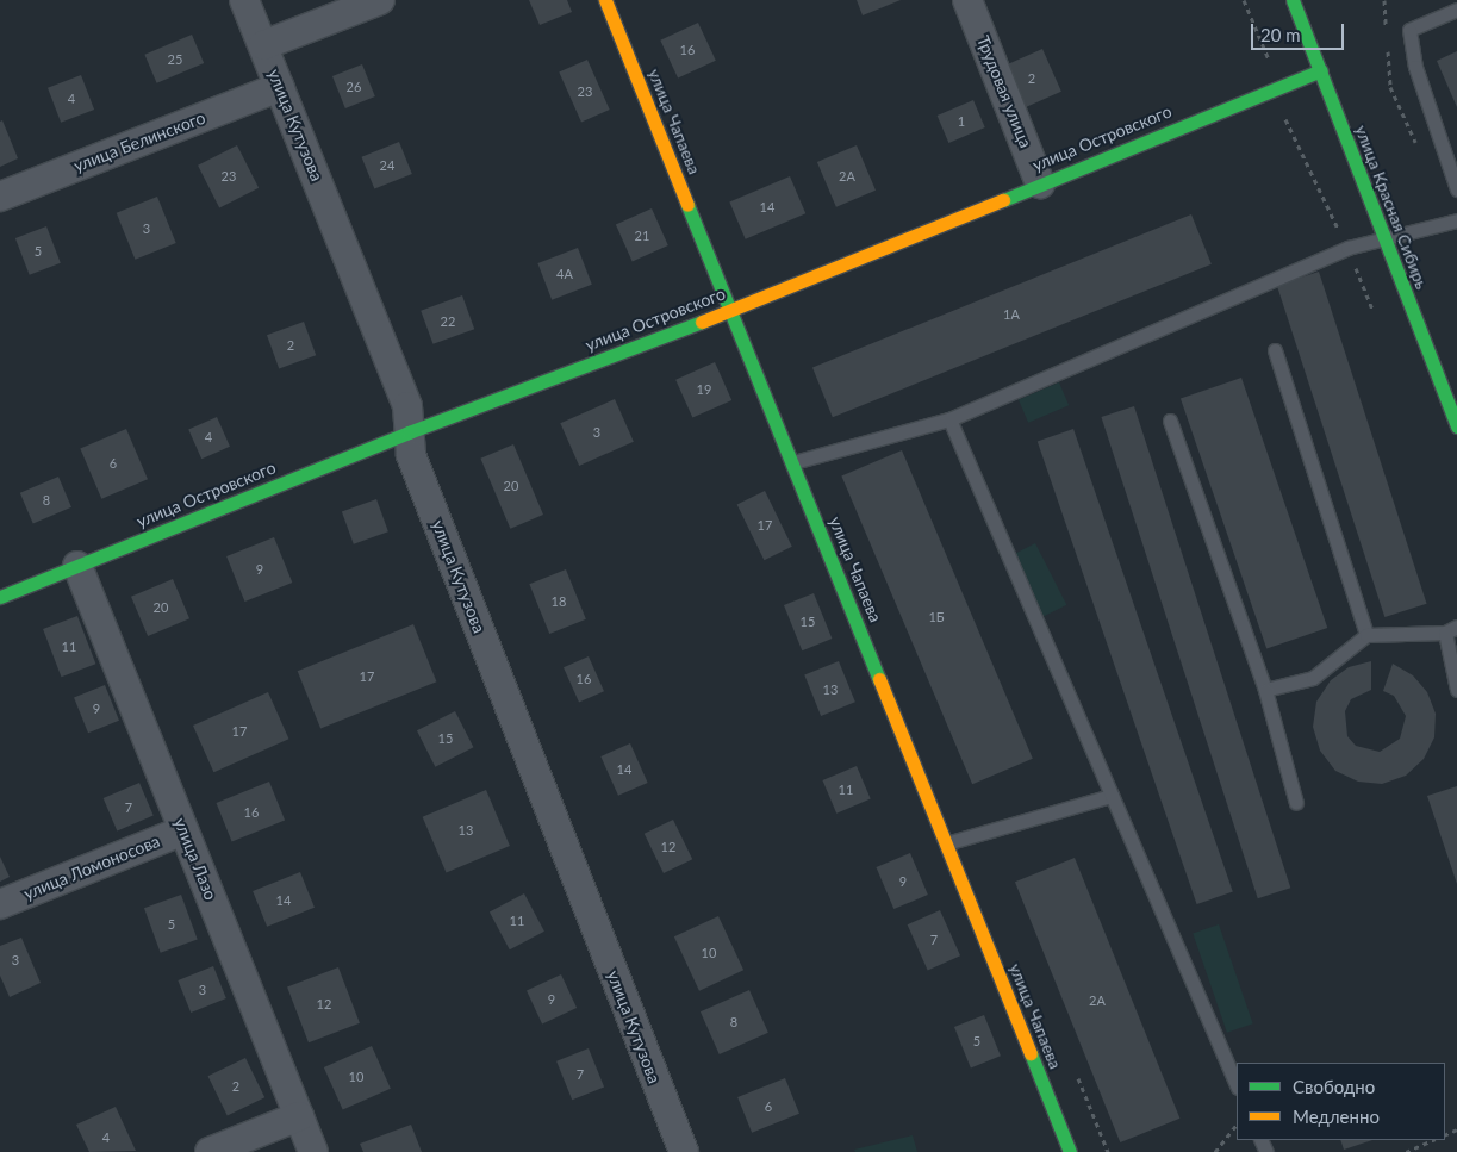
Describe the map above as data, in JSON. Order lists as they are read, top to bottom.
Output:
{
  "streets": {
    "street": [
      "Трудовая улица",
      "улица Чапаева",
      "улица Кутузова",
      "улица Островского",
      "улица Белинского",
      "улица Красная Сибирь",
      "улица Лазо",
      "улица Ломоносова"
    ]
  },
  "crossings": [
    ["Трудовая улица", "улица Островского"],
    ["улица Чапаева", "улица Островского"],
    ["улица Кутузова", "улица Островского"],
    ["улица Кутузова", "улица Белинского"],
    ["улица Островского", "улица Красная Сибирь"],
    ["улица Островского", "улица Лазо"],
    ["улица Лазо", "улица Ломоносова"]
  ],
  "house_numbers": [
    "16",
    "25",
    "2",
    "26",
    "23",
    "4",
    "1",
    "24",
    "23",
    "2А",
    "14",
    "3",
    "21",
    "5",
    "4А",
    "1А",
    "22",
    "2",
    "19",
    "3",
    "4",
    "6",
    "20",
    "8",
    "17",
    "9",
    "18",
    "20",
    "1Б",
    "15",
    "11",
    "17",
    "16",
    "13",
    "9",
    "17",
    "15",
    "14",
    "11",
    "7",
    "16",
    "13",
    "12",
    "9",
    "14",
    "11",
    "5",
    "7",
    "10",
    "3",
    "3",
    "9",
    "2А",
    "12",
    "8",
    "5",
    "7",
    "10",
    "2",
    "6",
    "4"
  ],
  "legend": ["Свободно", "Медленно"],
  "scale_bar": "20 m"
}
